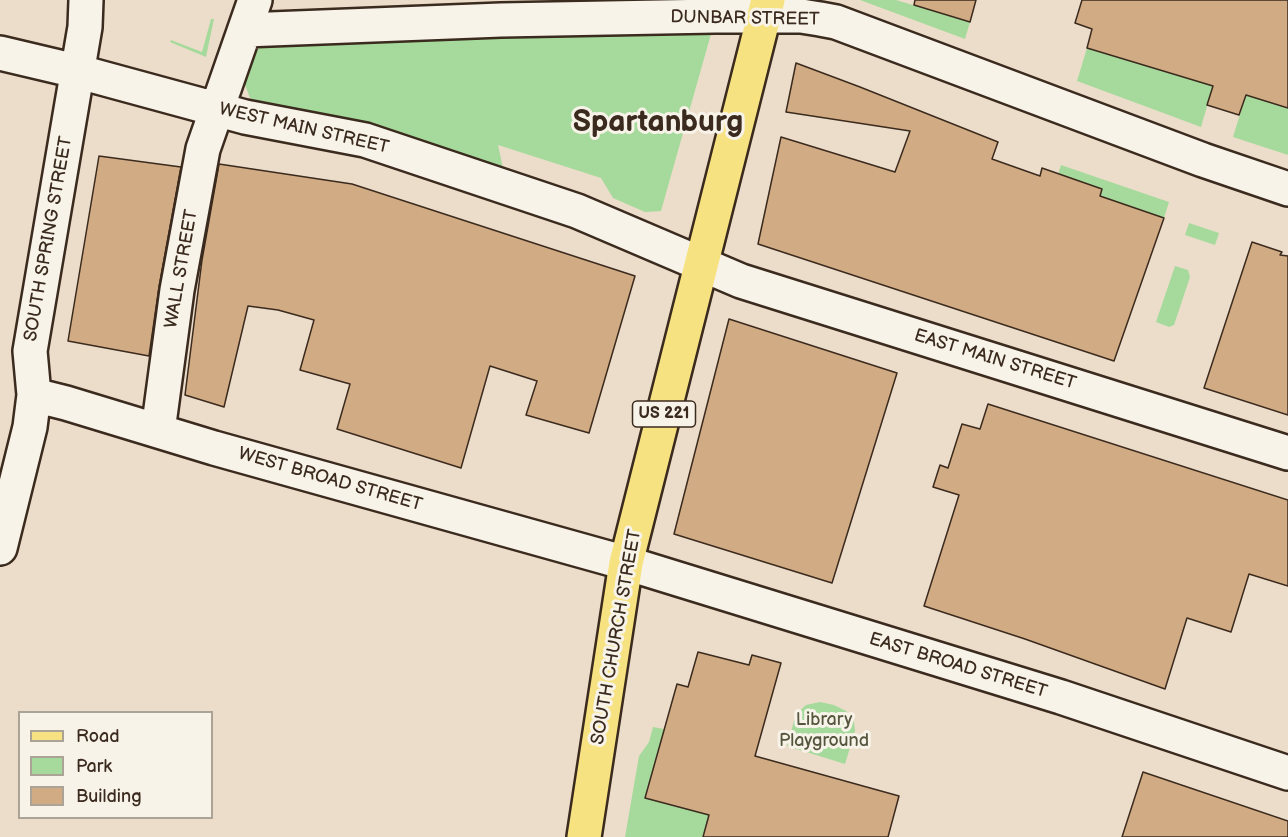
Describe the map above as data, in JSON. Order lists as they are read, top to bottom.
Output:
{
  "streets": {
    "main road": ["US 221", "SOUTH CHURCH STREET"],
    "street": [
      "DUNBAR STREET",
      "WEST MAIN STREET",
      "SOUTH SPRING STREET",
      "WALL STREET",
      "EAST MAIN STREET",
      "WEST BROAD STREET",
      "EAST BROAD STREET"
    ]
  },
  "crossings": [
    ["DUNBAR STREET", "WALL STREET"],
    ["DUNBAR STREET", "US 221"],
    ["WEST MAIN STREET", "SOUTH SPRING STREET"],
    ["WEST MAIN STREET", "WALL STREET"],
    ["WEST MAIN STREET", "EAST MAIN STREET"],
    ["WEST MAIN STREET", "US 221"],
    ["WEST MAIN STREET", "SOUTH CHURCH STREET"],
    ["SOUTH SPRING STREET", "WEST BROAD STREET"],
    ["WALL STREET", "WEST BROAD STREET"],
    ["EAST MAIN STREET", "US 221"],
    ["EAST MAIN STREET", "SOUTH CHURCH STREET"],
    ["US 221", "SOUTH CHURCH STREET"],
    ["WEST BROAD STREET", "SOUTH CHURCH STREET"],
    ["WEST BROAD STREET", "EAST BROAD STREET"],
    ["SOUTH CHURCH STREET", "EAST BROAD STREET"]
  ],
  "districts": ["Spartanburg"],
  "parks": ["Library Playground"],
  "legend": ["Road", "Park", "Building"]
}
